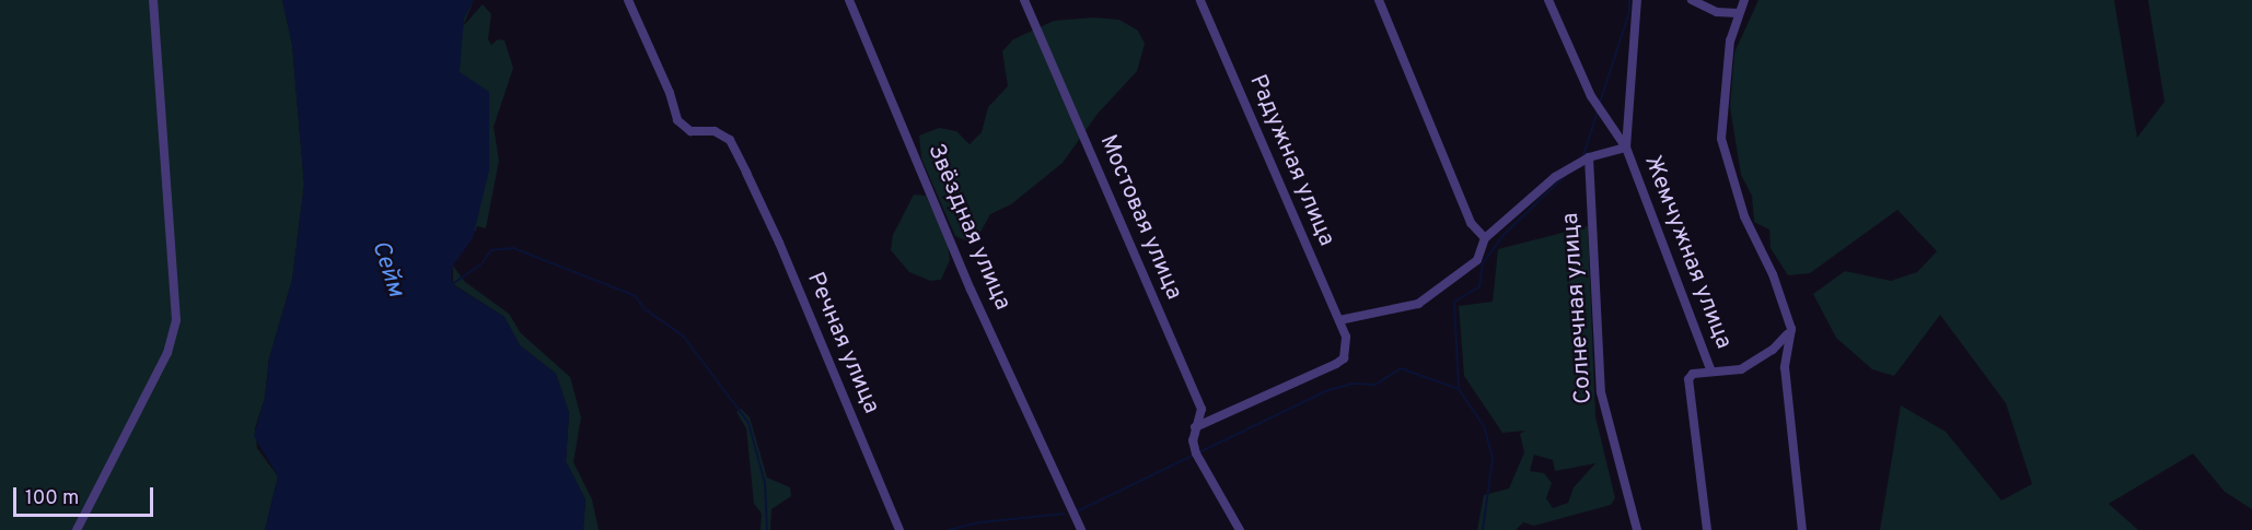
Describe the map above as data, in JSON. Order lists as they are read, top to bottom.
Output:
{
  "streets": {
    "street": [
      "Радужная улица",
      "Мостовая улица",
      "Звёздная улица",
      "Жемчужная улица",
      "Солнечная улица",
      "Речная улица"
    ]
  },
  "crossings": [
    ["Радужная улица", "Мостовая улица"]
  ],
  "water": ["Сейм"],
  "scale_bar": "100 m"
}
